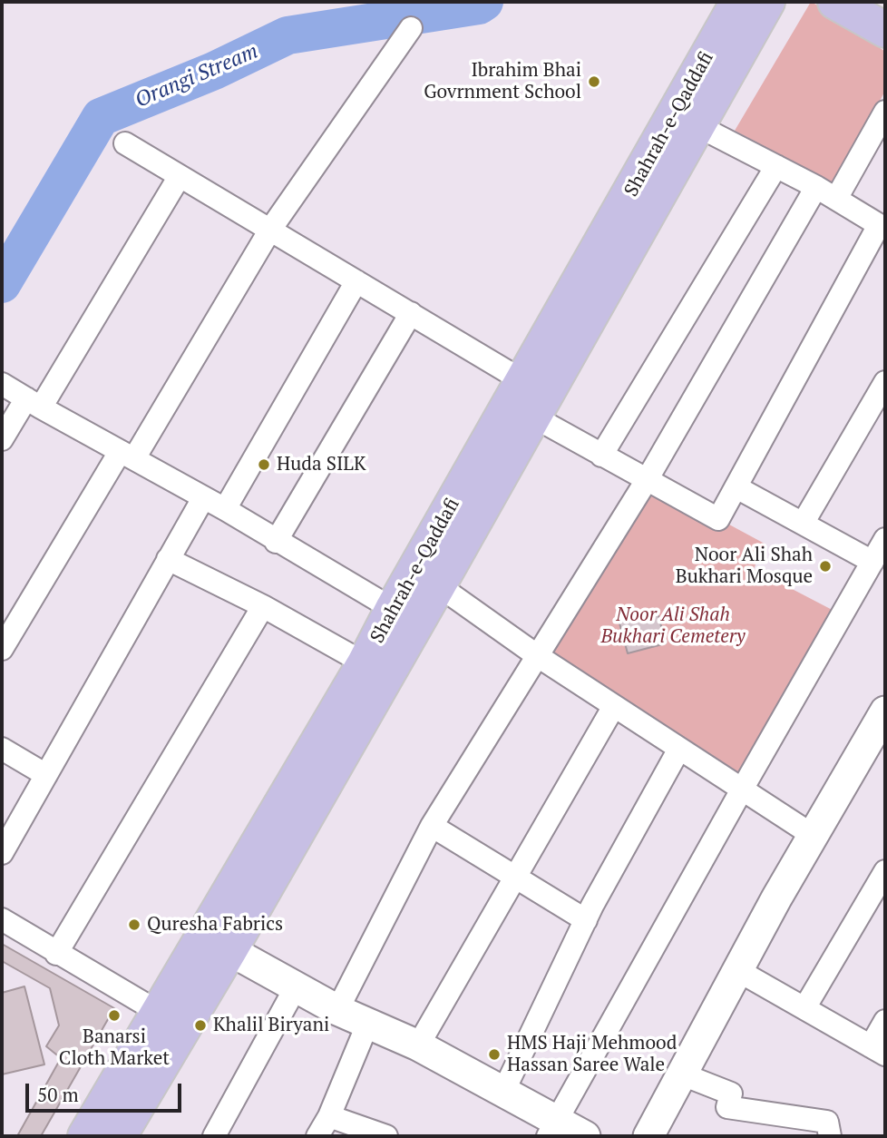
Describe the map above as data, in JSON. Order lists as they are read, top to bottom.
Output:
{
  "streets": {
    "main road": ["Shahrah-e-Qaddafi"]
  },
  "water": ["Orangi Stream"],
  "parks": ["Noor Ali Shah Bukhari Cemetery"],
  "places": [
    "Ibrahim Bhai Govrnment School",
    "Huda SILK",
    "Noor Ali Shah Bukhari Mosque",
    "Quresha Fabrics",
    "Banarsi Cloth Market",
    "Khalil Biryani",
    "HMS Haji Mehmood Hassan Saree Wale"
  ],
  "scale_bar": "50 m"
}
